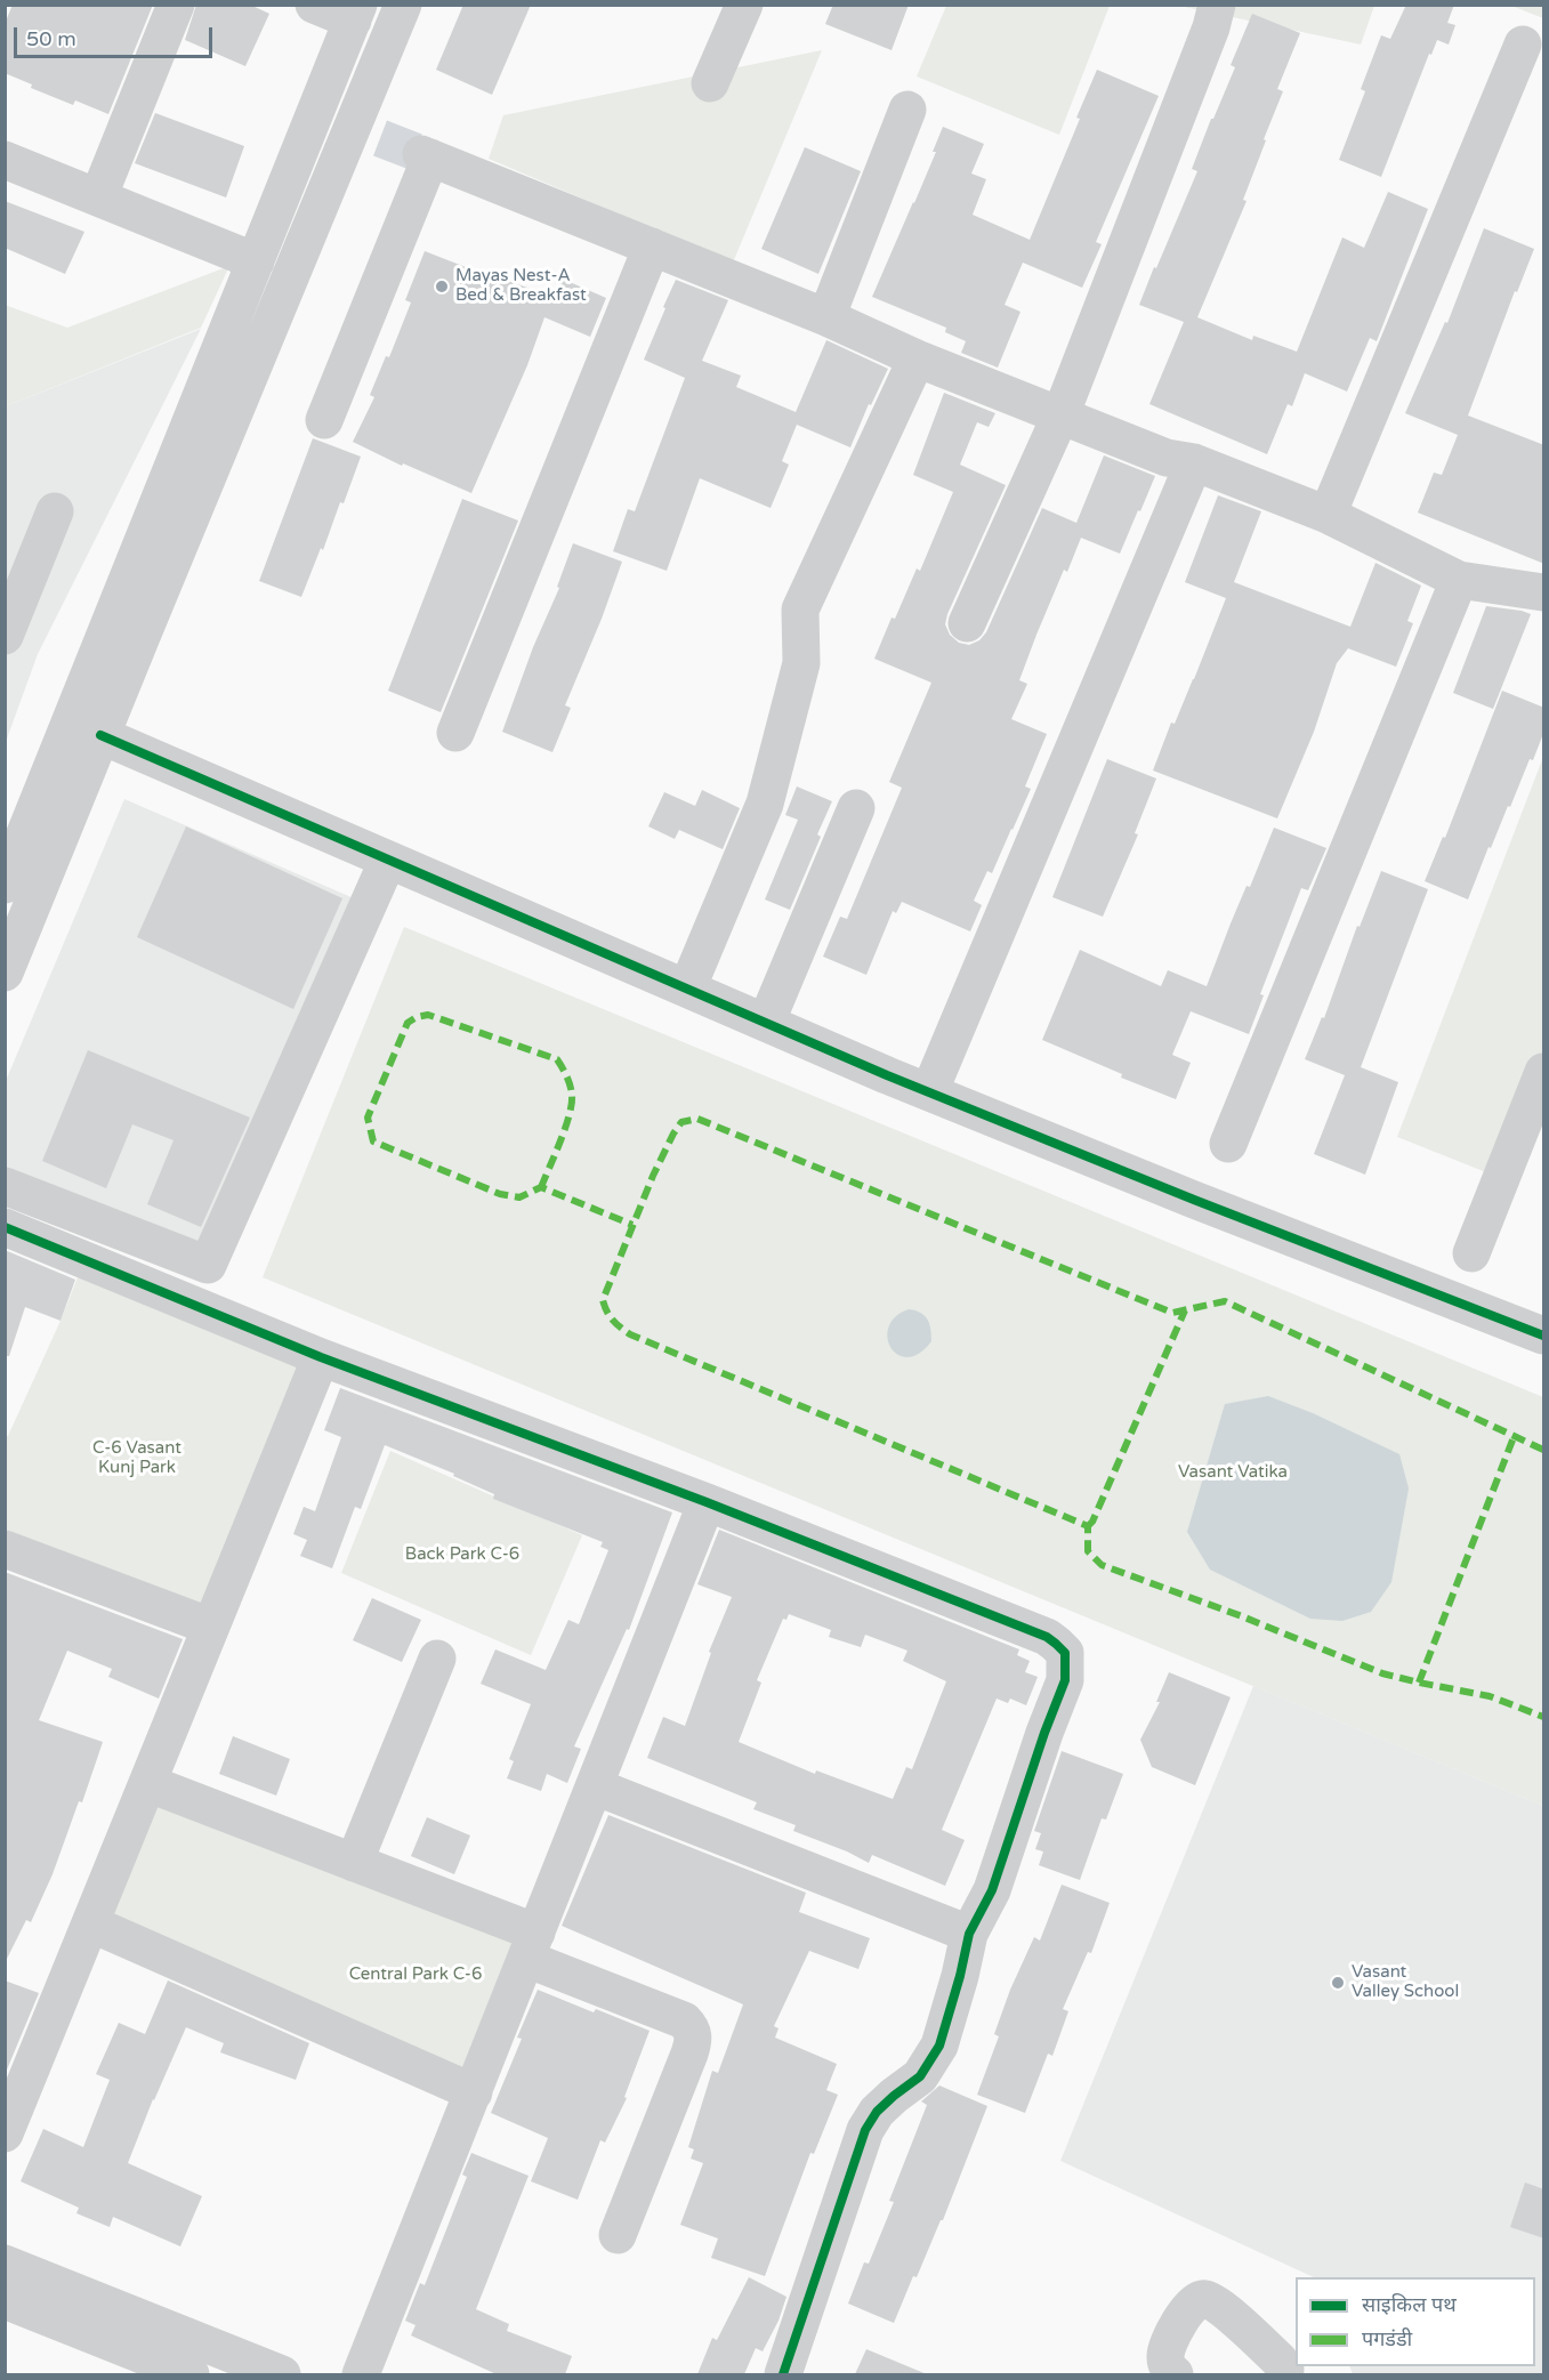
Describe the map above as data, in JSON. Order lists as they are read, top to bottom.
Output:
{
  "parks": [
    "C-6 Vasant Kunj Park",
    "Vasant Vatika",
    "Back Park C-6",
    "Central Park C-6"
  ],
  "places": ["Mayas Nest-A Bed & Breakfast", "Vasant Valley School"],
  "legend": ["साइकिल पथ", "पगडंडी"],
  "scale_bar": "50 m"
}
